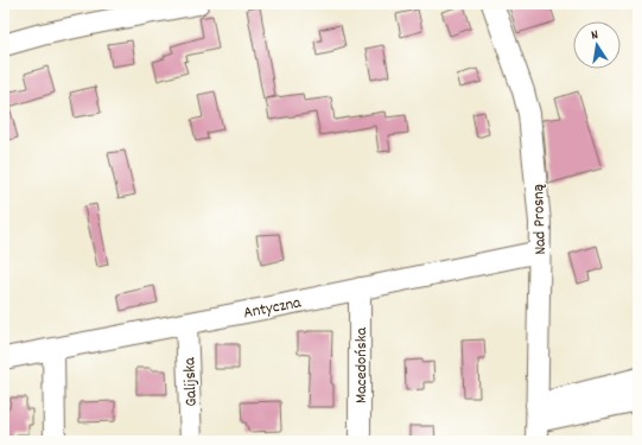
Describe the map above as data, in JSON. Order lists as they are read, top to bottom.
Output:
{
  "streets": {
    "street": [
      "Nad Prosną",
      "Antyczna",
      "Macedońska",
      "Galijska"
    ]
  },
  "crossings": [
    ["Nad Prosną", "Antyczna"],
    ["Antyczna", "Macedońska"],
    ["Antyczna", "Galijska"]
  ],
  "north": "top"
}
